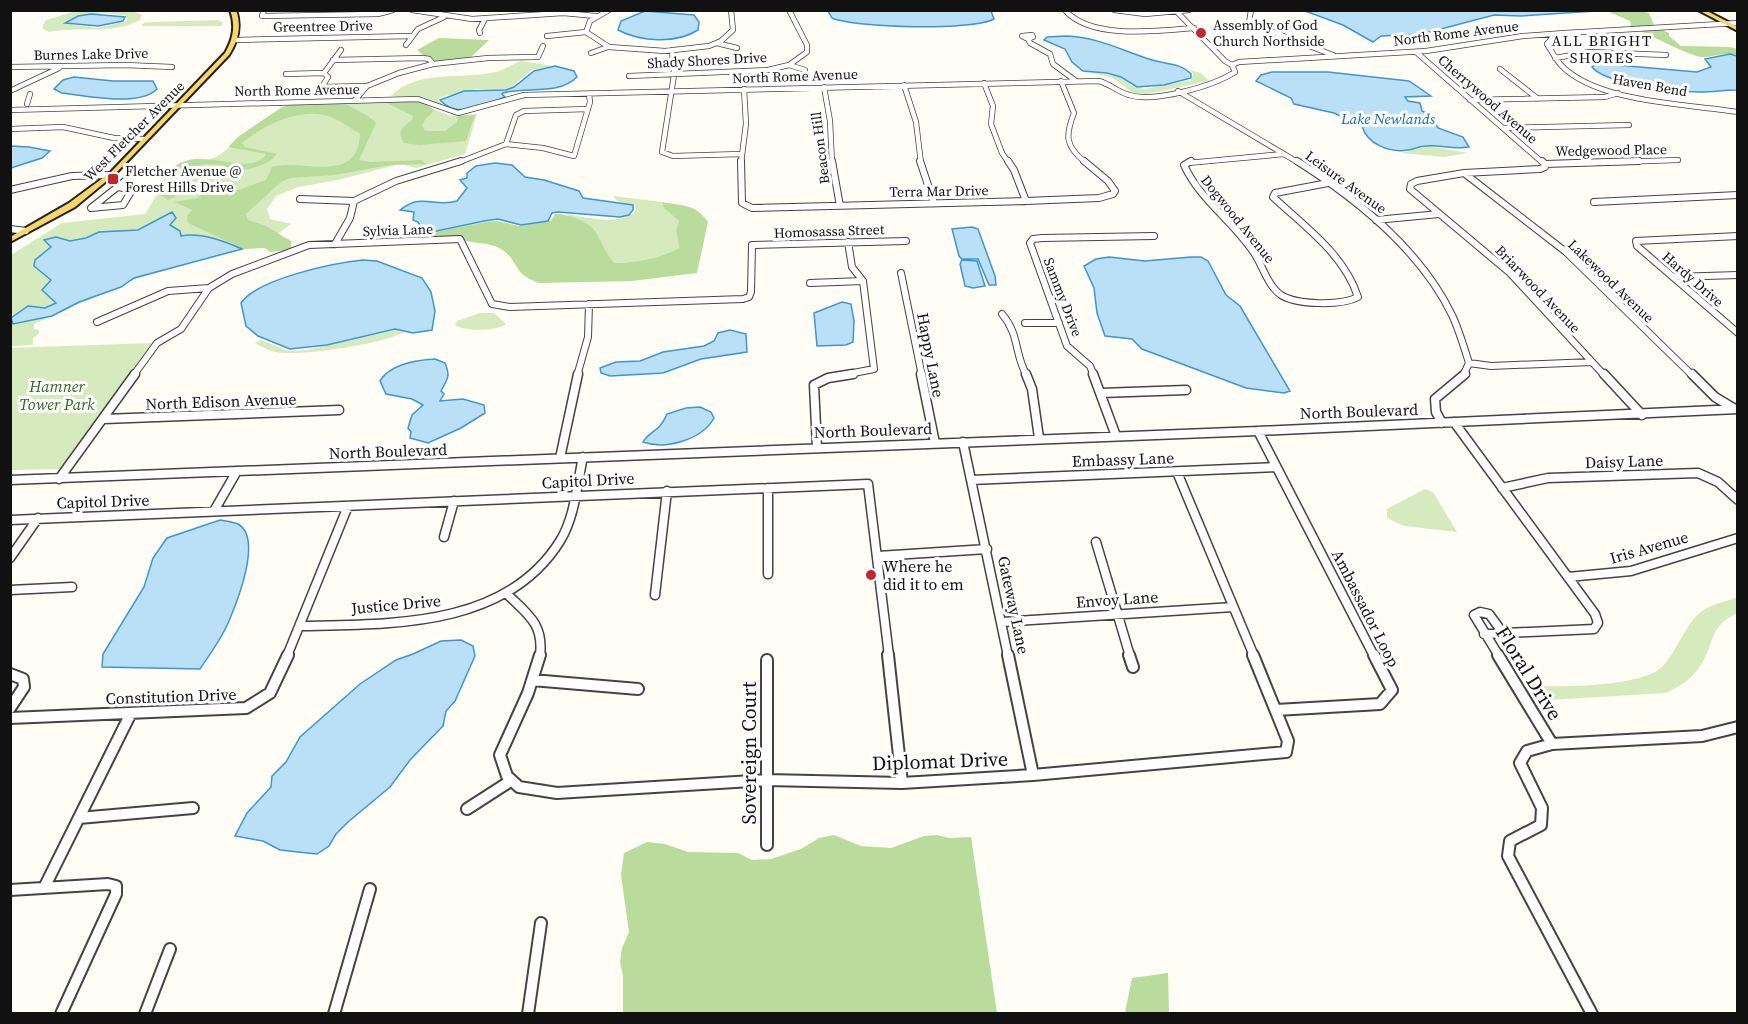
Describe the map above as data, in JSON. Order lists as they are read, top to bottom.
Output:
{
  "streets": {
    "main road": ["West Fletcher Avenue"],
    "street": [
      "Greentree Drive",
      "North Rome Avenue",
      "Burnes Lake Drive",
      "Shady Shores Drive",
      "Haven Bend",
      "Cherrywood Avenue",
      "Beacon Hill",
      "Wedgewood Place",
      "Leisure Avenue",
      "Terra Mar Drive",
      "Dogwood Avenue",
      "Sylvia Lane",
      "Homosassa Street",
      "Hardy Drive",
      "Lakewood Avenue",
      "Briarwood Avenue",
      "Sammy Drive",
      "Happy Lane",
      "North Edison Avenue",
      "North Boulevard",
      "Embassy Lane",
      "Daisy Lane",
      "Capitol Drive",
      "Iris Avenue",
      "Envoy Lane",
      "Justice Drive",
      "Gateway Lane",
      "Ambassador Loop",
      "Floral Drive",
      "Constitution Drive",
      "Sovereign Court",
      "Diplomat Drive"
    ]
  },
  "crossings": [
    ["Greentree Drive", "West Fletcher Avenue"],
    ["North Rome Avenue", "Cherrywood Avenue"],
    ["North Rome Avenue", "West Fletcher Avenue"],
    ["North Rome Avenue", "Beacon Hill"],
    ["North Rome Avenue", "Leisure Avenue"],
    ["North Rome Avenue", "Terra Mar Drive"],
    ["Cherrywood Avenue", "Wedgewood Place"],
    ["Beacon Hill", "Terra Mar Drive"],
    ["Wedgewood Place", "Lakewood Avenue"],
    ["Wedgewood Place", "Briarwood Avenue"],
    ["Leisure Avenue", "Dogwood Avenue"],
    ["Sylvia Lane", "Homosassa Street"],
    ["Sylvia Lane", "North Edison Avenue"],
    ["Sylvia Lane", "North Boulevard"],
    ["Lakewood Avenue", "North Boulevard"],
    ["Briarwood Avenue", "North Boulevard"],
    ["Sammy Drive", "North Boulevard"],
    ["Happy Lane", "North Boulevard"],
    ["North Boulevard", "Justice Drive"],
    ["North Boulevard", "Gateway Lane"],
    ["North Boulevard", "Ambassador Loop"],
    ["Embassy Lane", "Gateway Lane"],
    ["Embassy Lane", "Ambassador Loop"],
    ["Embassy Lane", "Diplomat Drive"],
    ["Capitol Drive", "Justice Drive"],
    ["Capitol Drive", "Constitution Drive"],
    ["Capitol Drive", "Diplomat Drive"],
    ["Envoy Lane", "Gateway Lane"],
    ["Envoy Lane", "Diplomat Drive"],
    ["Justice Drive", "Constitution Drive"],
    ["Gateway Lane", "Diplomat Drive"],
    ["Ambassador Loop", "Diplomat Drive"],
    ["Sovereign Court", "Diplomat Drive"]
  ],
  "districts": ["ALL BRIGHT SHORES"],
  "water": ["Lake Newlands"],
  "parks": ["Hamner Tower Park"],
  "places": {
    "other": ["Assembly of God Church Northside", "Where he did it to em"],
    "transit": ["Fletcher Avenue @ Forest Hills Drive"]
  }
}
